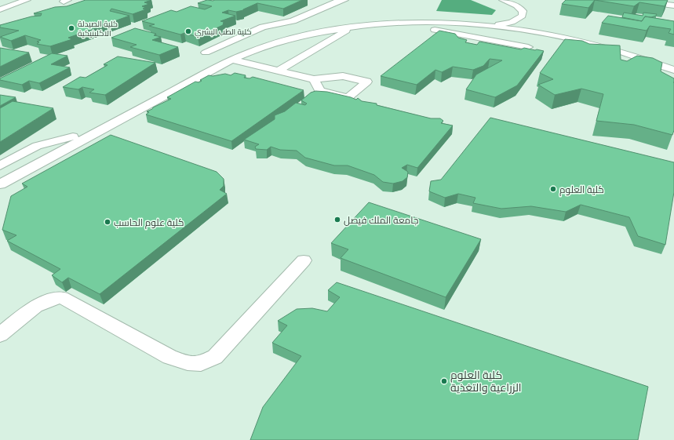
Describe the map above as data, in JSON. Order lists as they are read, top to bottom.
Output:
{
  "places": [
    "كلية الصيدلة الاكلينيكية",
    "كلية الطب البشري",
    "كلية العلوم",
    "جامعة الملك فيصل",
    "كلية علوم الحاسب",
    "كلية العلوم الزراعية والتغذية"
  ]
}
